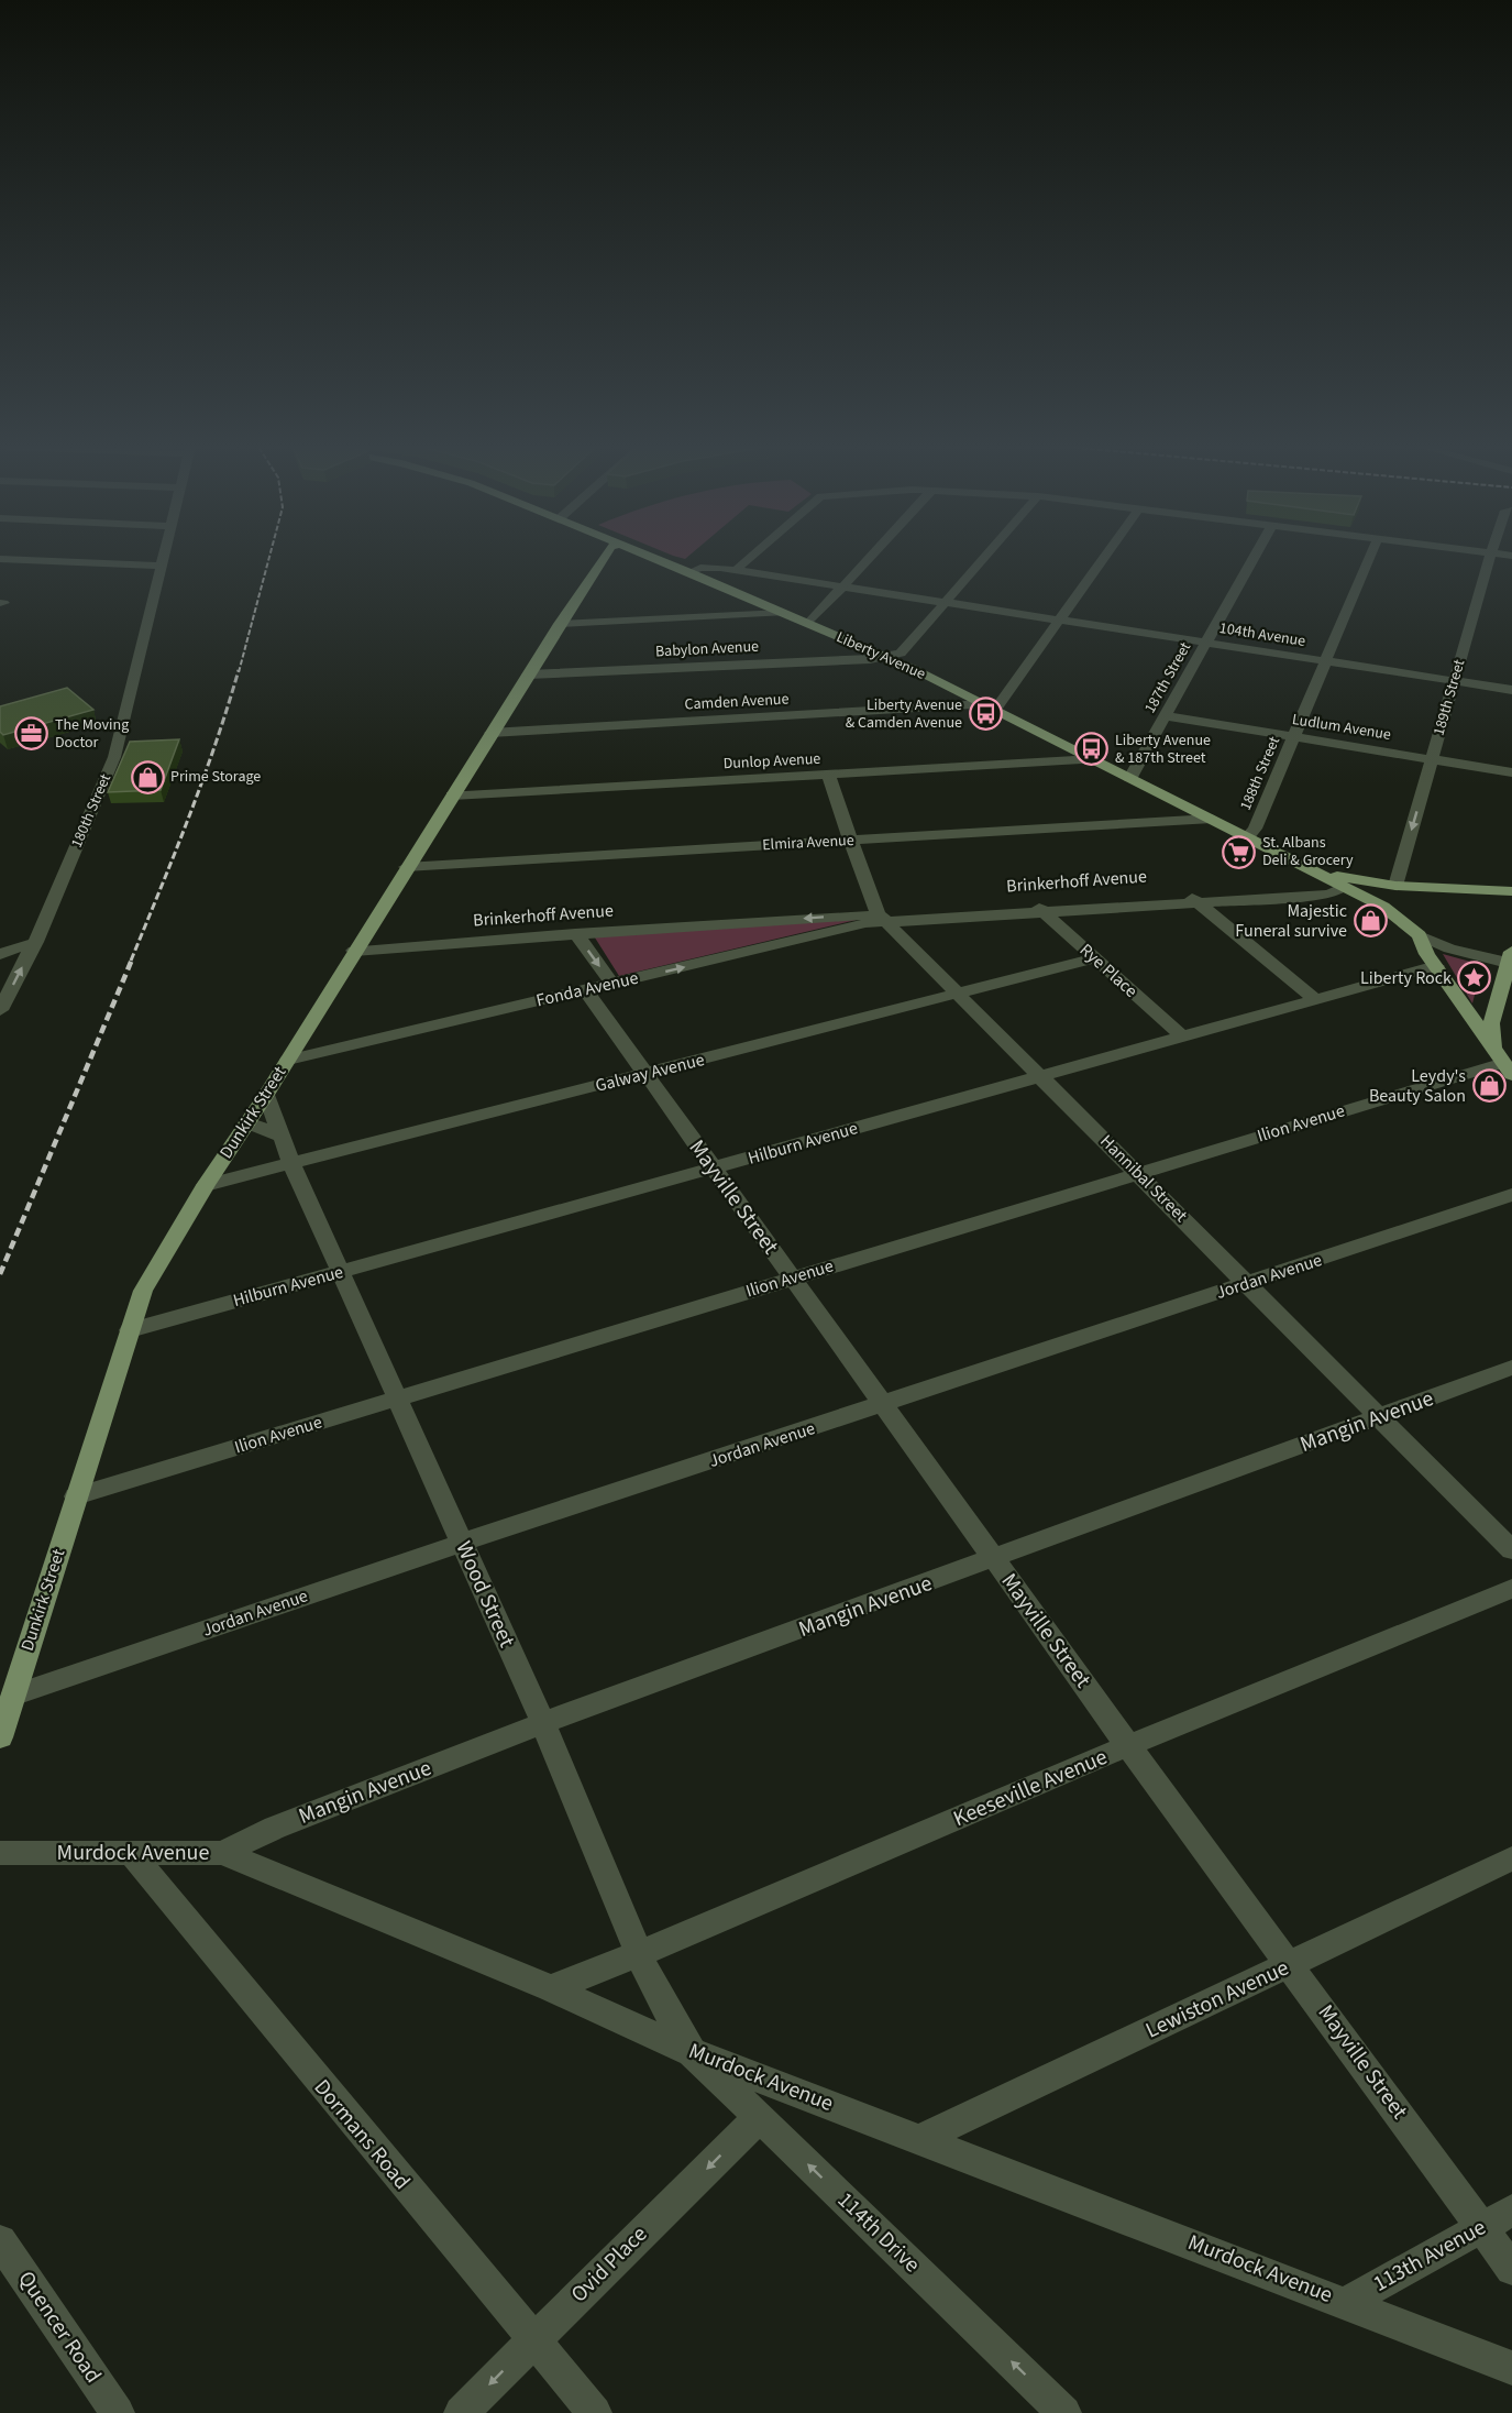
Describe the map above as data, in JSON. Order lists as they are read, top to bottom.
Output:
{
  "streets": {
    "main road": ["Liberty Avenue", "Dunkirk Street"],
    "street": [
      "104th Avenue",
      "Babylon Avenue",
      "187th Street",
      "189th Street",
      "Camden Avenue",
      "Ludlum Avenue",
      "Dunlop Avenue",
      "188th Street",
      "180th Street",
      "Elmira Avenue",
      "Brinkerhoff Avenue",
      "Rye Place",
      "Fonda Avenue",
      "Galway Avenue",
      "Ilion Avenue",
      "Hilburn Avenue",
      "Hannibal Street",
      "Mayville Street",
      "Jordan Avenue",
      "Mangin Avenue",
      "Wood Street",
      "Keeseville Avenue",
      "Murdock Avenue",
      "Lewiston Avenue",
      "Dormans Road",
      "114th Drive",
      "113th Avenue",
      "Ovid Place",
      "Quencer Road"
    ]
  },
  "crossings": [
    ["104th Avenue", "Liberty Avenue"],
    ["104th Avenue", "187th Street"],
    ["104th Avenue", "189th Street"],
    ["104th Avenue", "188th Street"],
    ["Babylon Avenue", "Liberty Avenue"],
    ["Babylon Avenue", "Dunkirk Street"],
    ["Liberty Avenue", "187th Street"],
    ["Liberty Avenue", "Camden Avenue"],
    ["Liberty Avenue", "Dunlop Avenue"],
    ["Liberty Avenue", "188th Street"],
    ["Liberty Avenue", "Elmira Avenue"],
    ["Liberty Avenue", "Brinkerhoff Avenue"],
    ["Liberty Avenue", "Ilion Avenue"],
    ["Liberty Avenue", "Hilburn Avenue"],
    ["187th Street", "Ludlum Avenue"],
    ["189th Street", "Ludlum Avenue"],
    ["Camden Avenue", "Dunkirk Street"],
    ["Ludlum Avenue", "188th Street"],
    ["Dunlop Avenue", "Dunkirk Street"],
    ["Dunlop Avenue", "Hannibal Street"],
    ["Elmira Avenue", "Dunkirk Street"],
    ["Elmira Avenue", "Hannibal Street"],
    ["Brinkerhoff Avenue", "Rye Place"],
    ["Brinkerhoff Avenue", "Fonda Avenue"],
    ["Brinkerhoff Avenue", "Dunkirk Street"],
    ["Brinkerhoff Avenue", "Hannibal Street"],
    ["Rye Place", "Galway Avenue"],
    ["Rye Place", "Hilburn Avenue"],
    ["Fonda Avenue", "Dunkirk Street"],
    ["Fonda Avenue", "Hannibal Street"],
    ["Fonda Avenue", "Mayville Street"],
    ["Galway Avenue", "Dunkirk Street"],
    ["Galway Avenue", "Hannibal Street"],
    ["Galway Avenue", "Mayville Street"],
    ["Galway Avenue", "Wood Street"],
    ["Dunkirk Street", "Ilion Avenue"],
    ["Dunkirk Street", "Hilburn Avenue"],
    ["Dunkirk Street", "Jordan Avenue"],
    ["Dunkirk Street", "Wood Street"],
    ["Ilion Avenue", "Hannibal Street"],
    ["Ilion Avenue", "Mayville Street"],
    ["Ilion Avenue", "Wood Street"],
    ["Hilburn Avenue", "Hannibal Street"],
    ["Hilburn Avenue", "Mayville Street"],
    ["Hilburn Avenue", "Wood Street"],
    ["Hannibal Street", "Jordan Avenue"],
    ["Hannibal Street", "Mangin Avenue"],
    ["Mayville Street", "Jordan Avenue"],
    ["Mayville Street", "Mangin Avenue"],
    ["Mayville Street", "Keeseville Avenue"],
    ["Mayville Street", "Lewiston Avenue"],
    ["Mayville Street", "113th Avenue"],
    ["Jordan Avenue", "Wood Street"],
    ["Mangin Avenue", "Wood Street"],
    ["Mangin Avenue", "Murdock Avenue"],
    ["Wood Street", "Keeseville Avenue"],
    ["Wood Street", "Murdock Avenue"],
    ["Wood Street", "114th Drive"],
    ["Keeseville Avenue", "Murdock Avenue"],
    ["Murdock Avenue", "Lewiston Avenue"],
    ["Murdock Avenue", "Dormans Road"],
    ["Murdock Avenue", "114th Drive"],
    ["Murdock Avenue", "113th Avenue"],
    ["Dormans Road", "Ovid Place"],
    ["114th Drive", "Ovid Place"]
  ],
  "one_way": [
    "189th Street",
    "Fonda Avenue",
    "114th Drive",
    "Ovid Place"
  ],
  "places": {
    "bus stop": ["Liberty Avenue & Camden Avenue", "Liberty Avenue & 187th Street"],
    "office": ["The Moving Doctor"],
    "shop": ["Prime Storage", "Majestic Funeral survive", "Leydy's Beauty Salon"],
    "supermarket": ["St. Albans Deli & Grocery"],
    "place": ["Liberty Rock"]
  }
}
